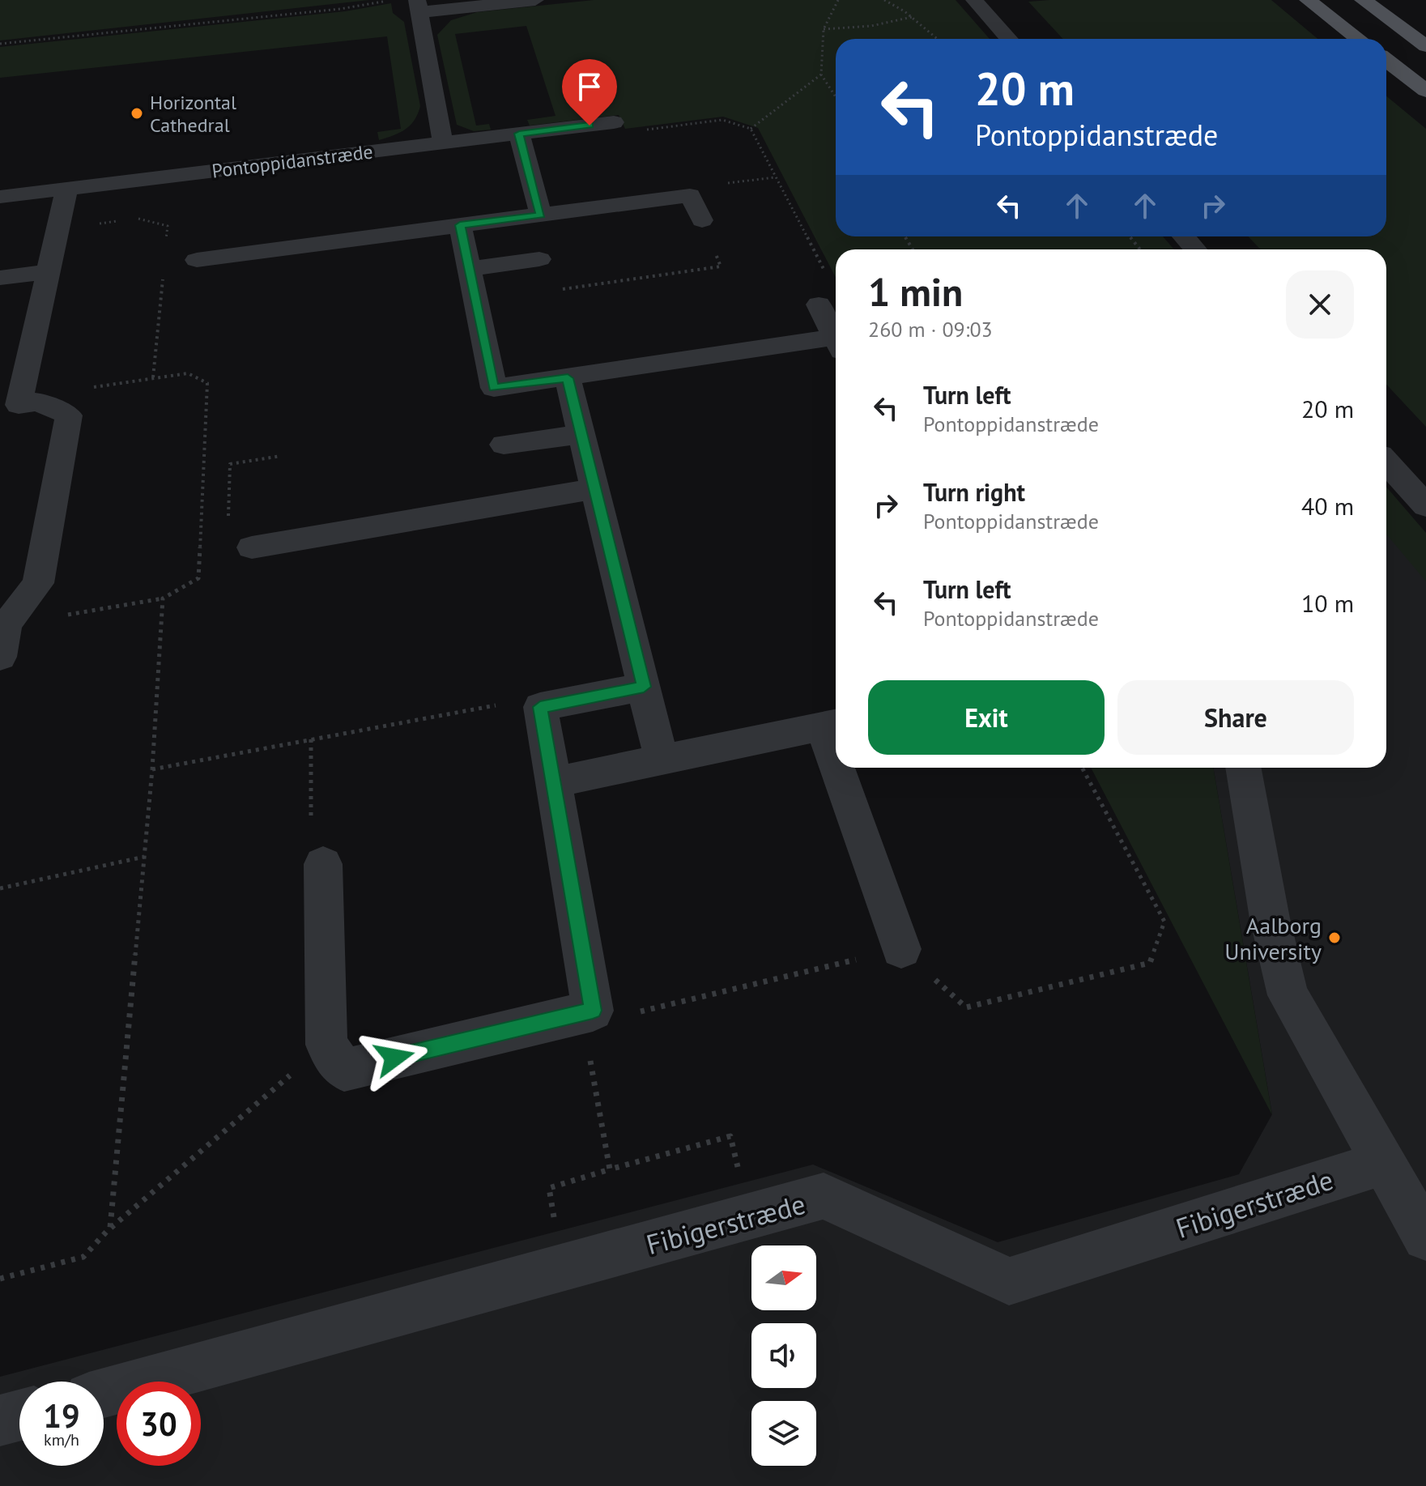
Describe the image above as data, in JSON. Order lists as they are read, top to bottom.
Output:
{
  "streets": {
    "street": ["Pontoppidanstræde", "Fibigerstræde"]
  },
  "places": ["Horizontal Cathedral", "Aalborg University"],
  "north": "right",
  "page": {
    "turn": ["20 m", "Pontoppidanstræde"],
    "heading": ["1 min", "260 m · 09:03"],
    "list": [
      {
        "name": "Turn left",
        "note": "Pontoppidanstræde",
        "value": "20 m"
      },
      {
        "name": "Turn right",
        "note": "Pontoppidanstræde",
        "value": "40 m"
      },
      {
        "name": "Turn left",
        "note": "Pontoppidanstræde",
        "value": "10 m"
      }
    ],
    "buttons": ["Exit", "Share"],
    "speed": "19 km/h",
    "limit": "30"
  }
}
